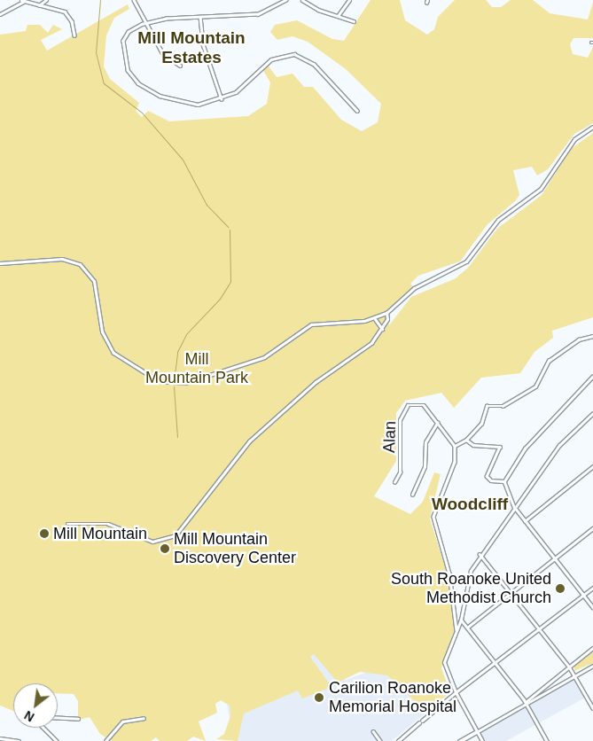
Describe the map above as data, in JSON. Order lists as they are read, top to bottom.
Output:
{
  "streets": {
    "street": ["Alan"]
  },
  "districts": ["Mill Mountain Estates", "Woodcliff"],
  "parks": ["Mill Mountain Park"],
  "places": [
    "Mill Mountain",
    "Mill Mountain Discovery Center",
    "South Roanoke United Methodist Church",
    "Carilion Roanoke Memorial Hospital"
  ],
  "north": "bottom left"
}
